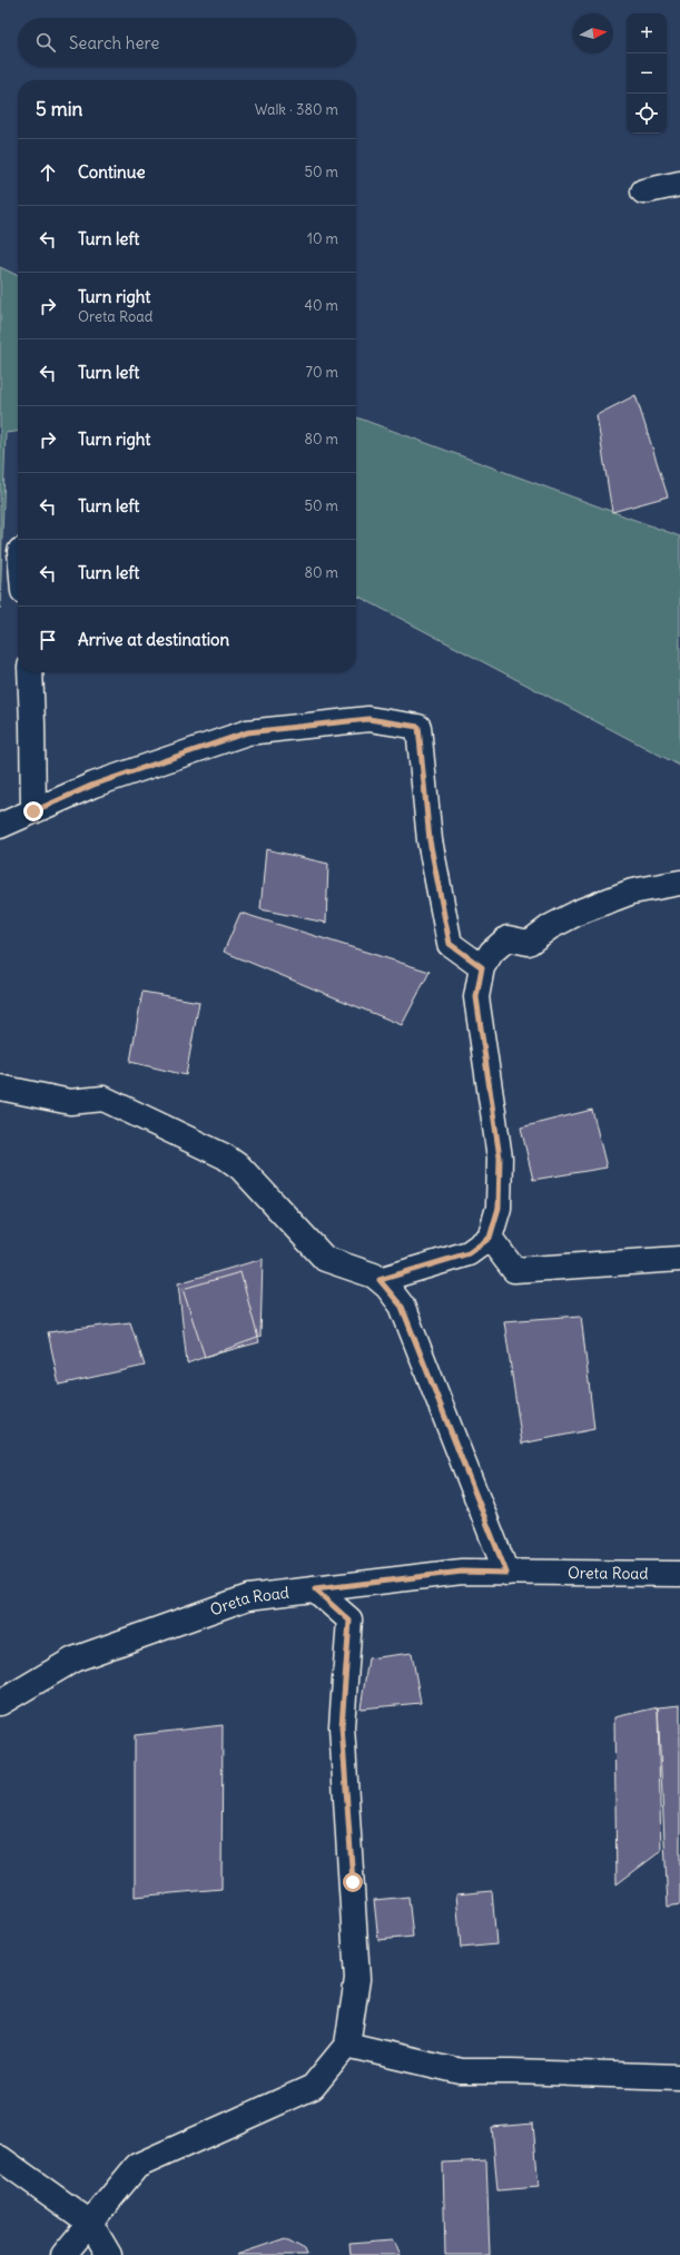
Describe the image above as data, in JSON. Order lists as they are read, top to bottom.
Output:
{
  "streets": {
    "street": ["Oreta Road"]
  },
  "north": "right",
  "page": {
    "map_buttons": ["+", "−"],
    "search": "Search here",
    "heading": ["5 min", "Walk · 380 m"],
    "list": [
      ["Continue", "50 m"],
      ["Turn left", "10 m"],
      ["Turn right", "Oreta Road", "40 m"],
      ["Turn left", "70 m"],
      ["Turn right", "80 m"],
      ["Turn left", "50 m"],
      ["Turn left", "80 m"],
      "Arrive at destination"
    ]
  }
}
